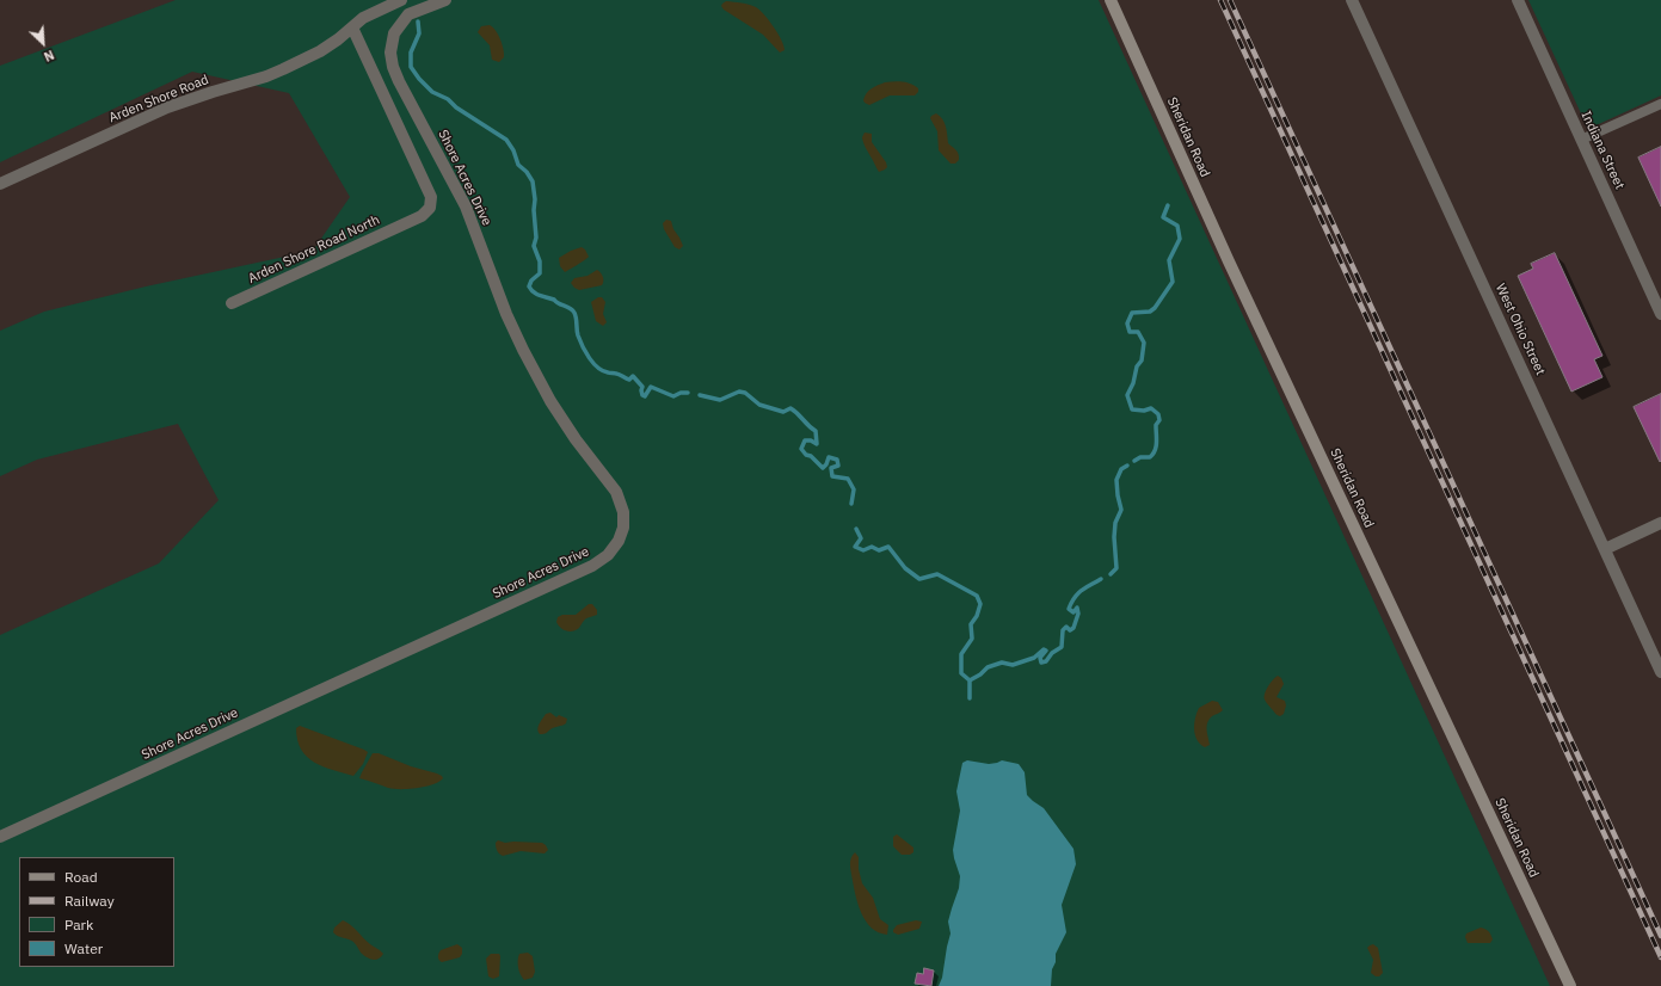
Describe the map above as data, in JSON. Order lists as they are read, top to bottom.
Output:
{
  "streets": {
    "main road": ["Sheridan Road"],
    "street": [
      "Arden Shore Road",
      "Indiana Street",
      "Shore Acres Drive",
      "Arden Shore Road North",
      "West Ohio Street"
    ]
  },
  "crossings": [
    ["Arden Shore Road", "Arden Shore Road North"]
  ],
  "legend": [
    "Road",
    "Railway",
    "Park",
    "Water"
  ],
  "north": "bottom right"
}
